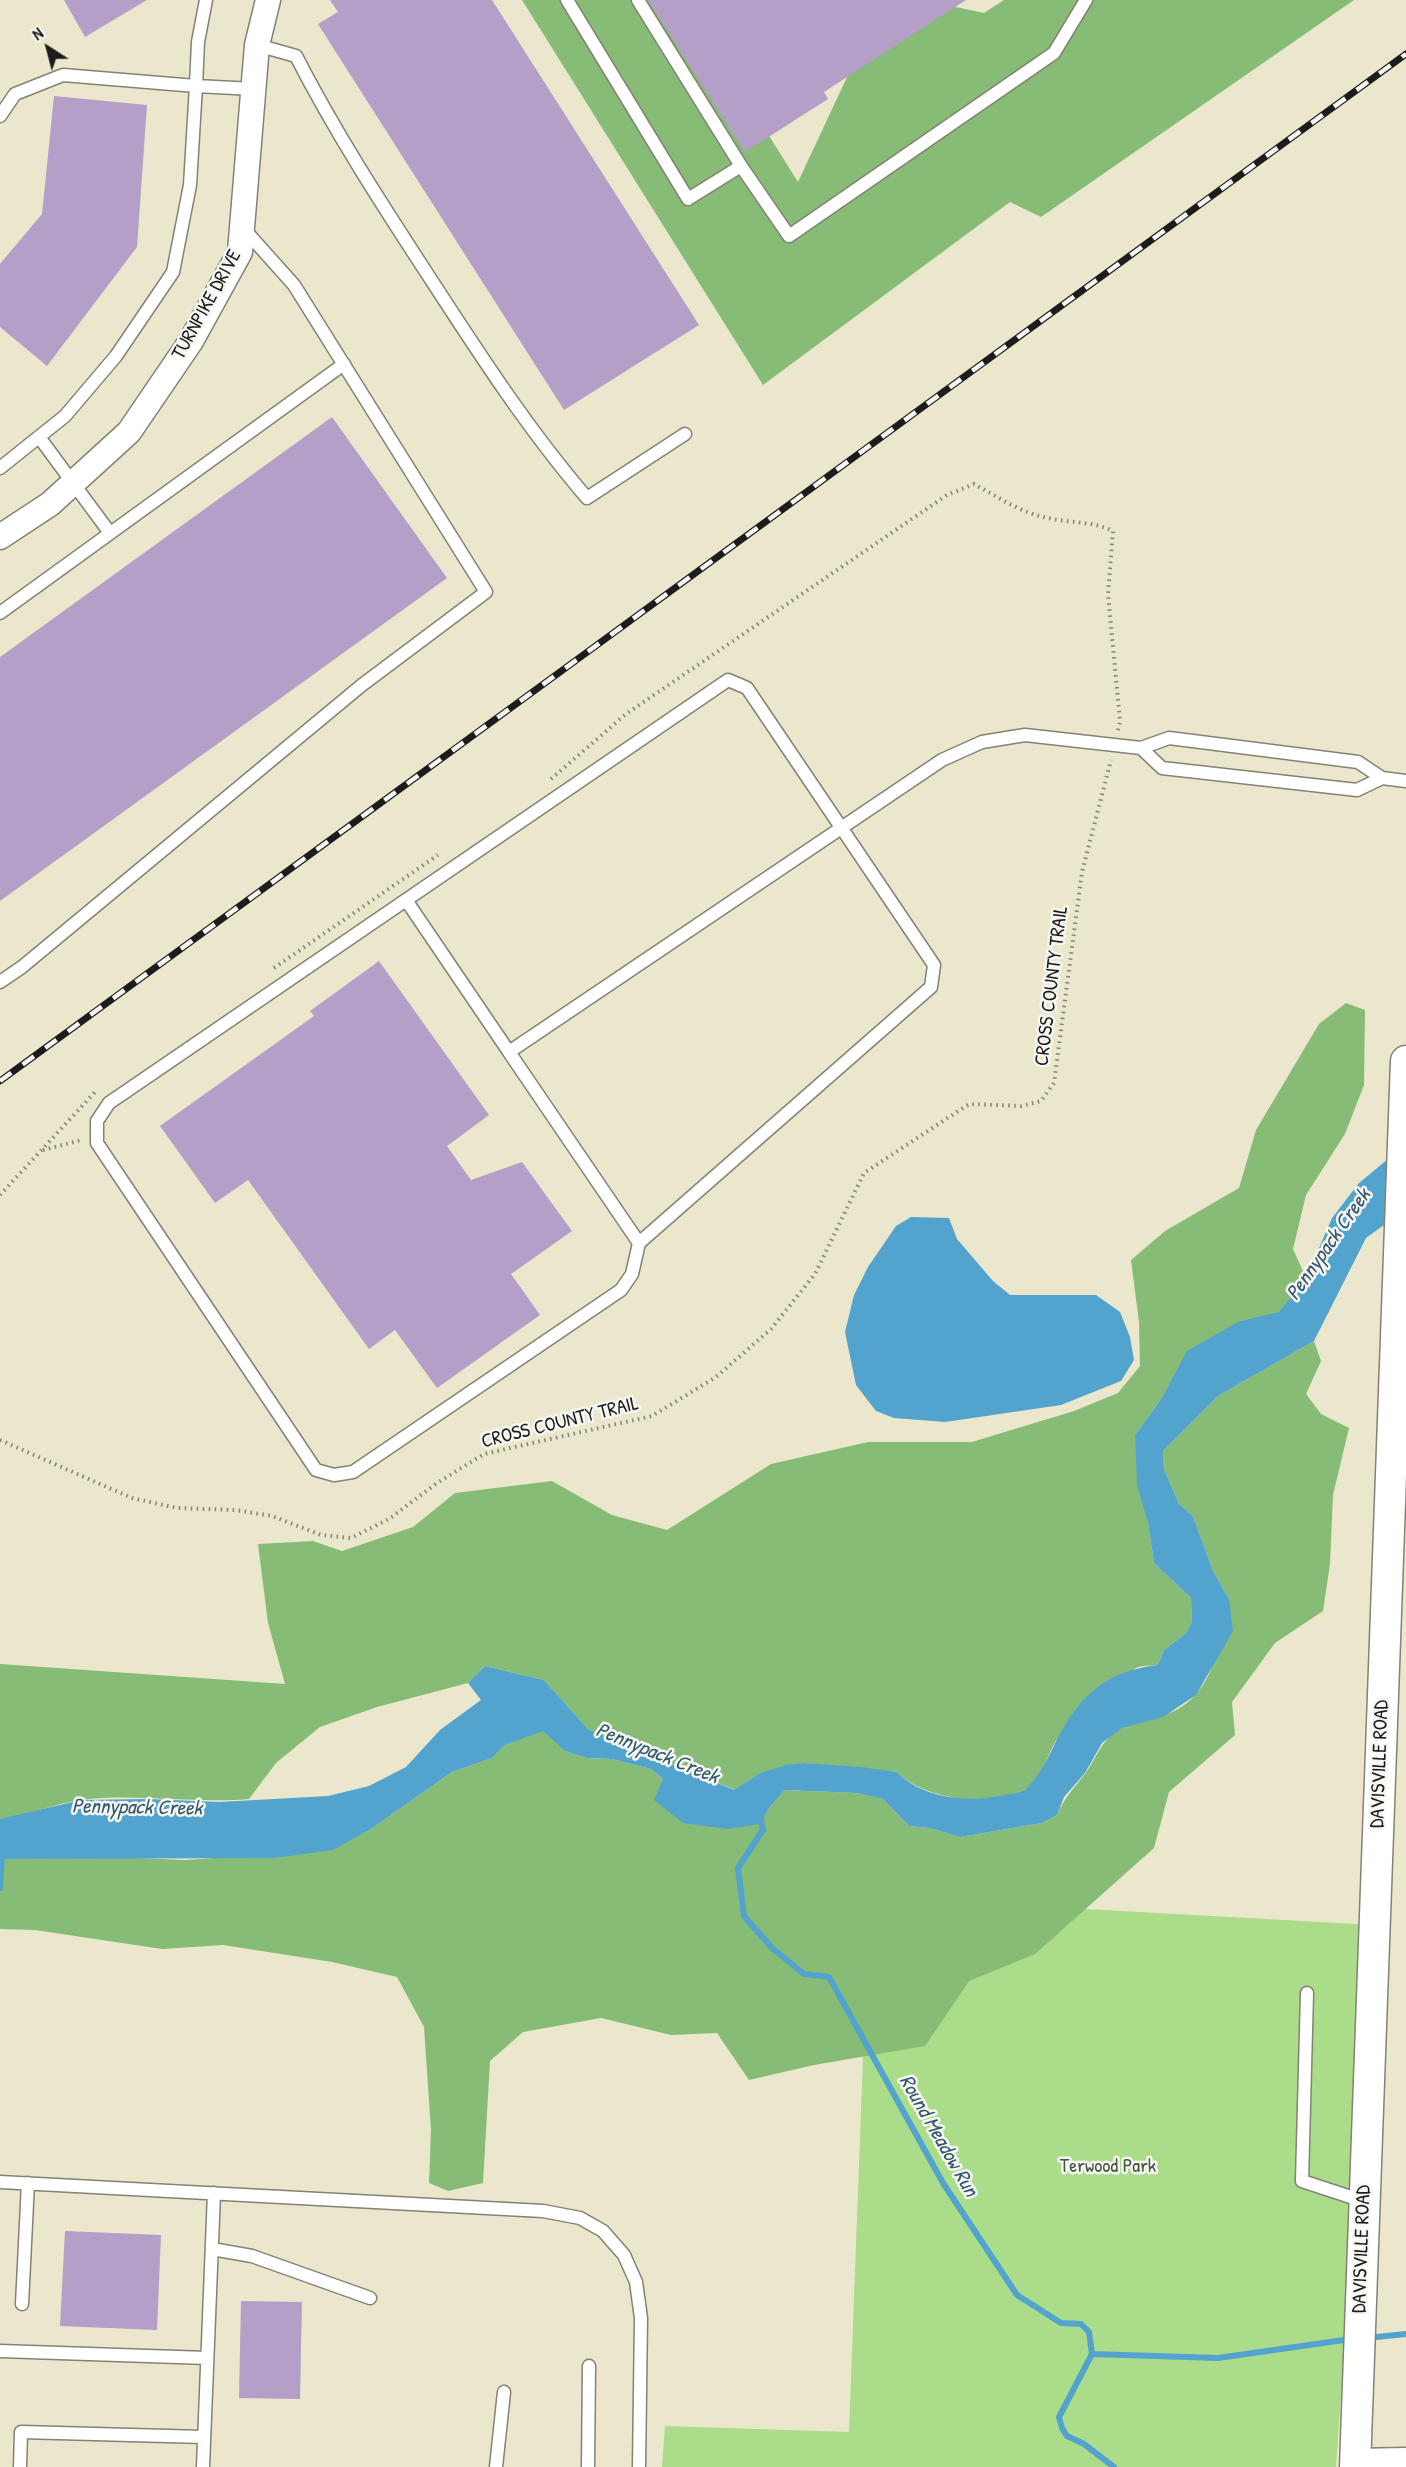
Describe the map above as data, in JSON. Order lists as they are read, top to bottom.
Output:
{
  "streets": {
    "street": ["TURNPIKE DRIVE", "DAVISVILLE ROAD"],
    "path": ["CROSS COUNTY TRAIL"]
  },
  "water": ["Pennypack Creek", "Round Meadow Run"],
  "parks": ["Terwood Park"],
  "north": "top left"
}
